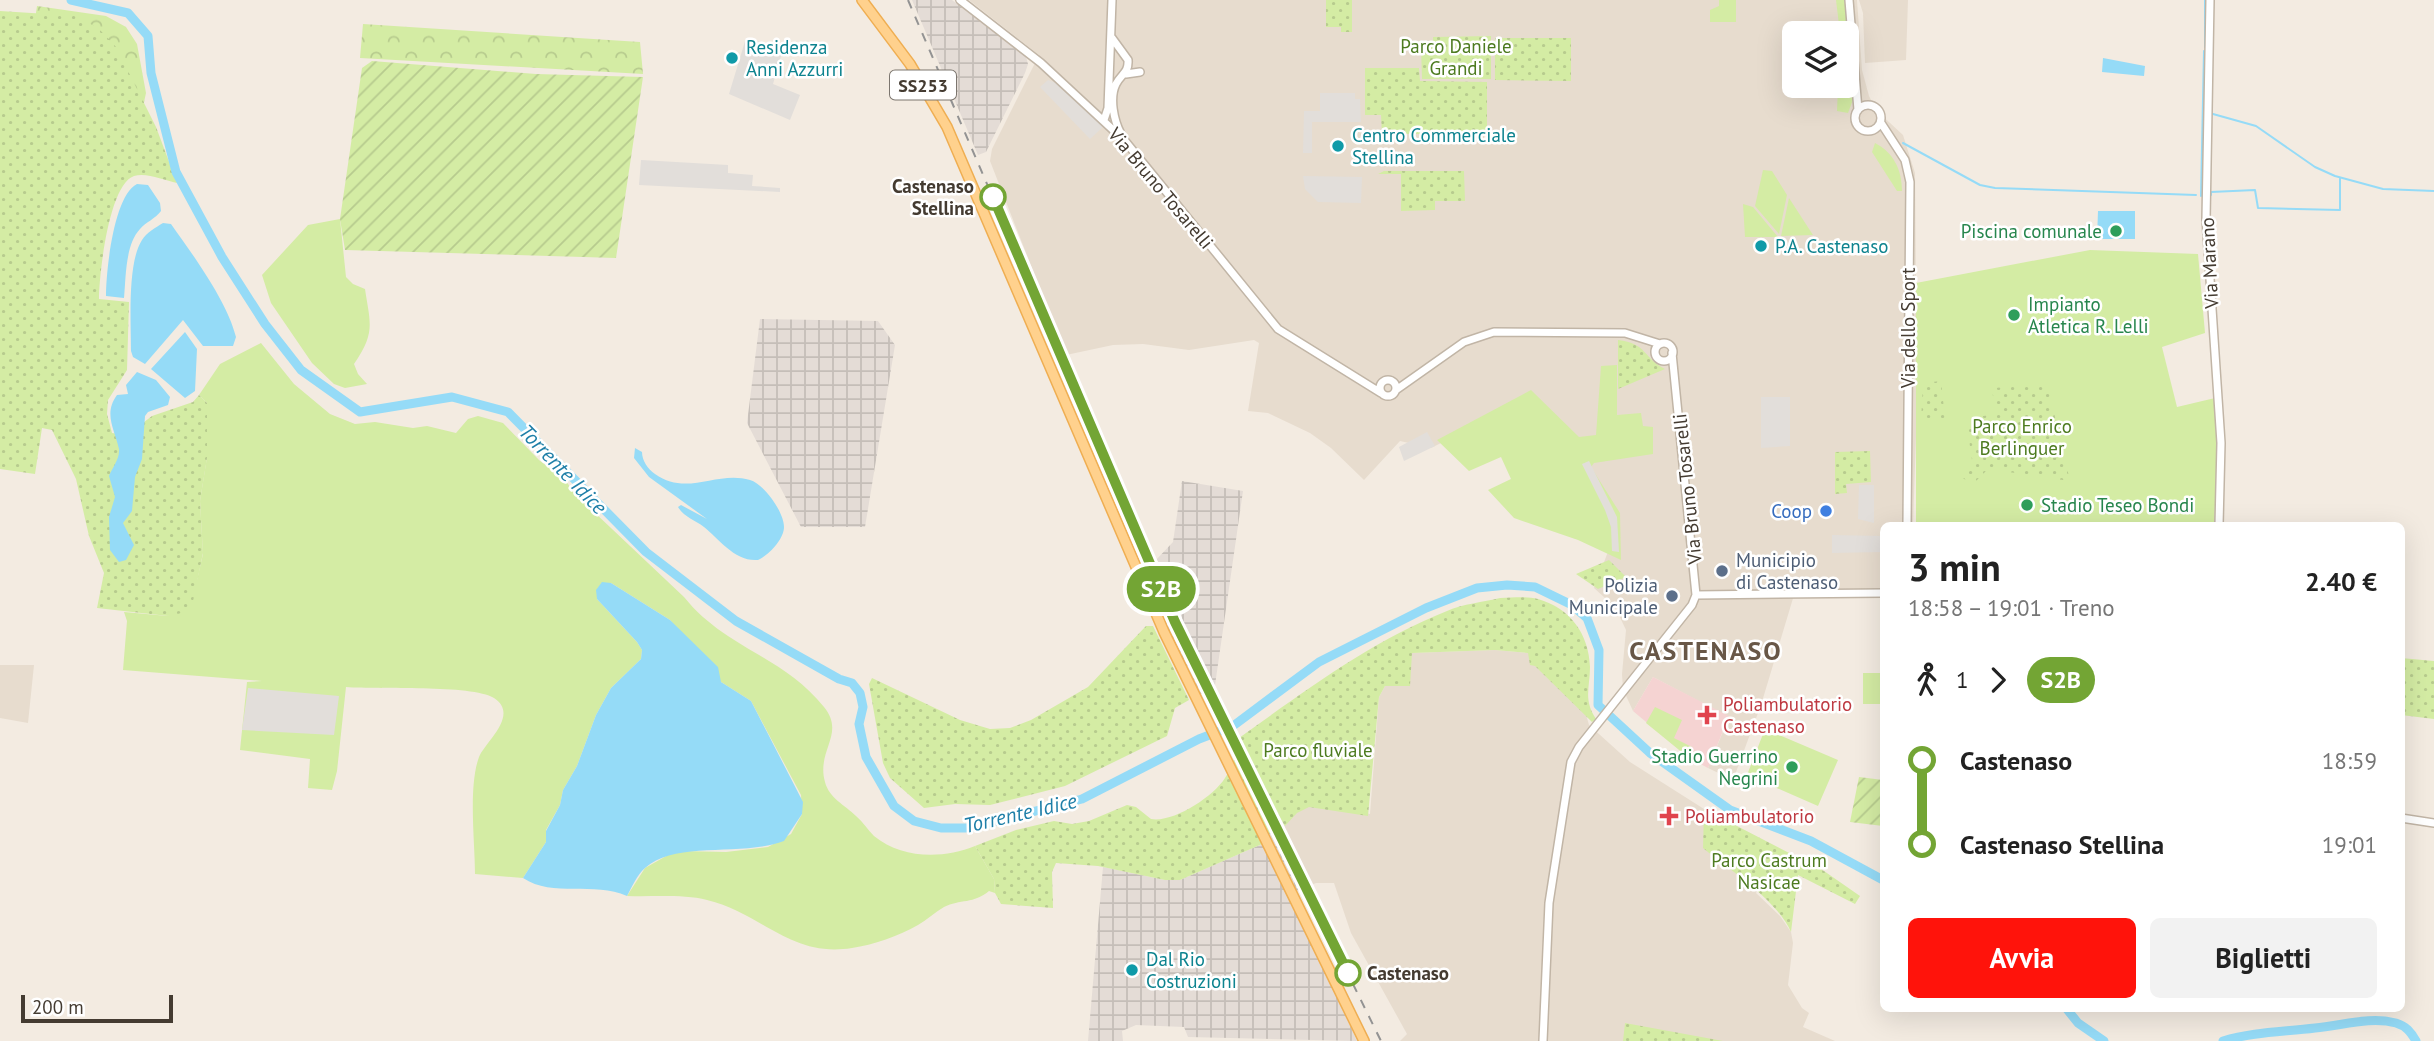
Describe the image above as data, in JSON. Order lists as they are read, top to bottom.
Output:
{
  "streets": {
    "main road": ["SS253"],
    "street": ["Via Bruno Tosarelli", "Via Marano", "Via dello Sport"]
  },
  "districts": ["CASTENASO"],
  "water": ["Torrente Idice"],
  "parks": [
    "Parco Daniele Grandi",
    "Parco Enrico Berlinguer",
    "Parco fluviale",
    "Parco Castrum Nasicae"
  ],
  "places": {
    "other": [
      "Residenza Anni Azzurri",
      "Centro Commerciale Stellina",
      "Castenaso Stellina",
      "Piscina comunale",
      "P.A. Castenaso",
      "Impianto Atletica R. Lelli",
      "Stadio Teseo Bondi",
      "Coop",
      "Municipio di Castenaso",
      "Polizia Municipale",
      "Stadio Guerrino Negrini",
      "Dal Rio Costruzioni",
      "Castenaso"
    ],
    "health": ["Poliambulatorio Castenaso", "Poliambulatorio"]
  },
  "scale_bar": "200 m",
  "page": {
    "on_map": "S2B",
    "heading": ["3 min", "18:58 – 19:01 · Treno", "2.40 €"],
    "legs": ["1", "S2B"],
    "list": [
      {
        "name": "Castenaso",
        "value": "18:59"
      },
      {
        "name": "Castenaso Stellina",
        "value": "19:01"
      }
    ],
    "buttons": ["Avvia", "Biglietti"],
    "scale": "200 m"
  }
}
